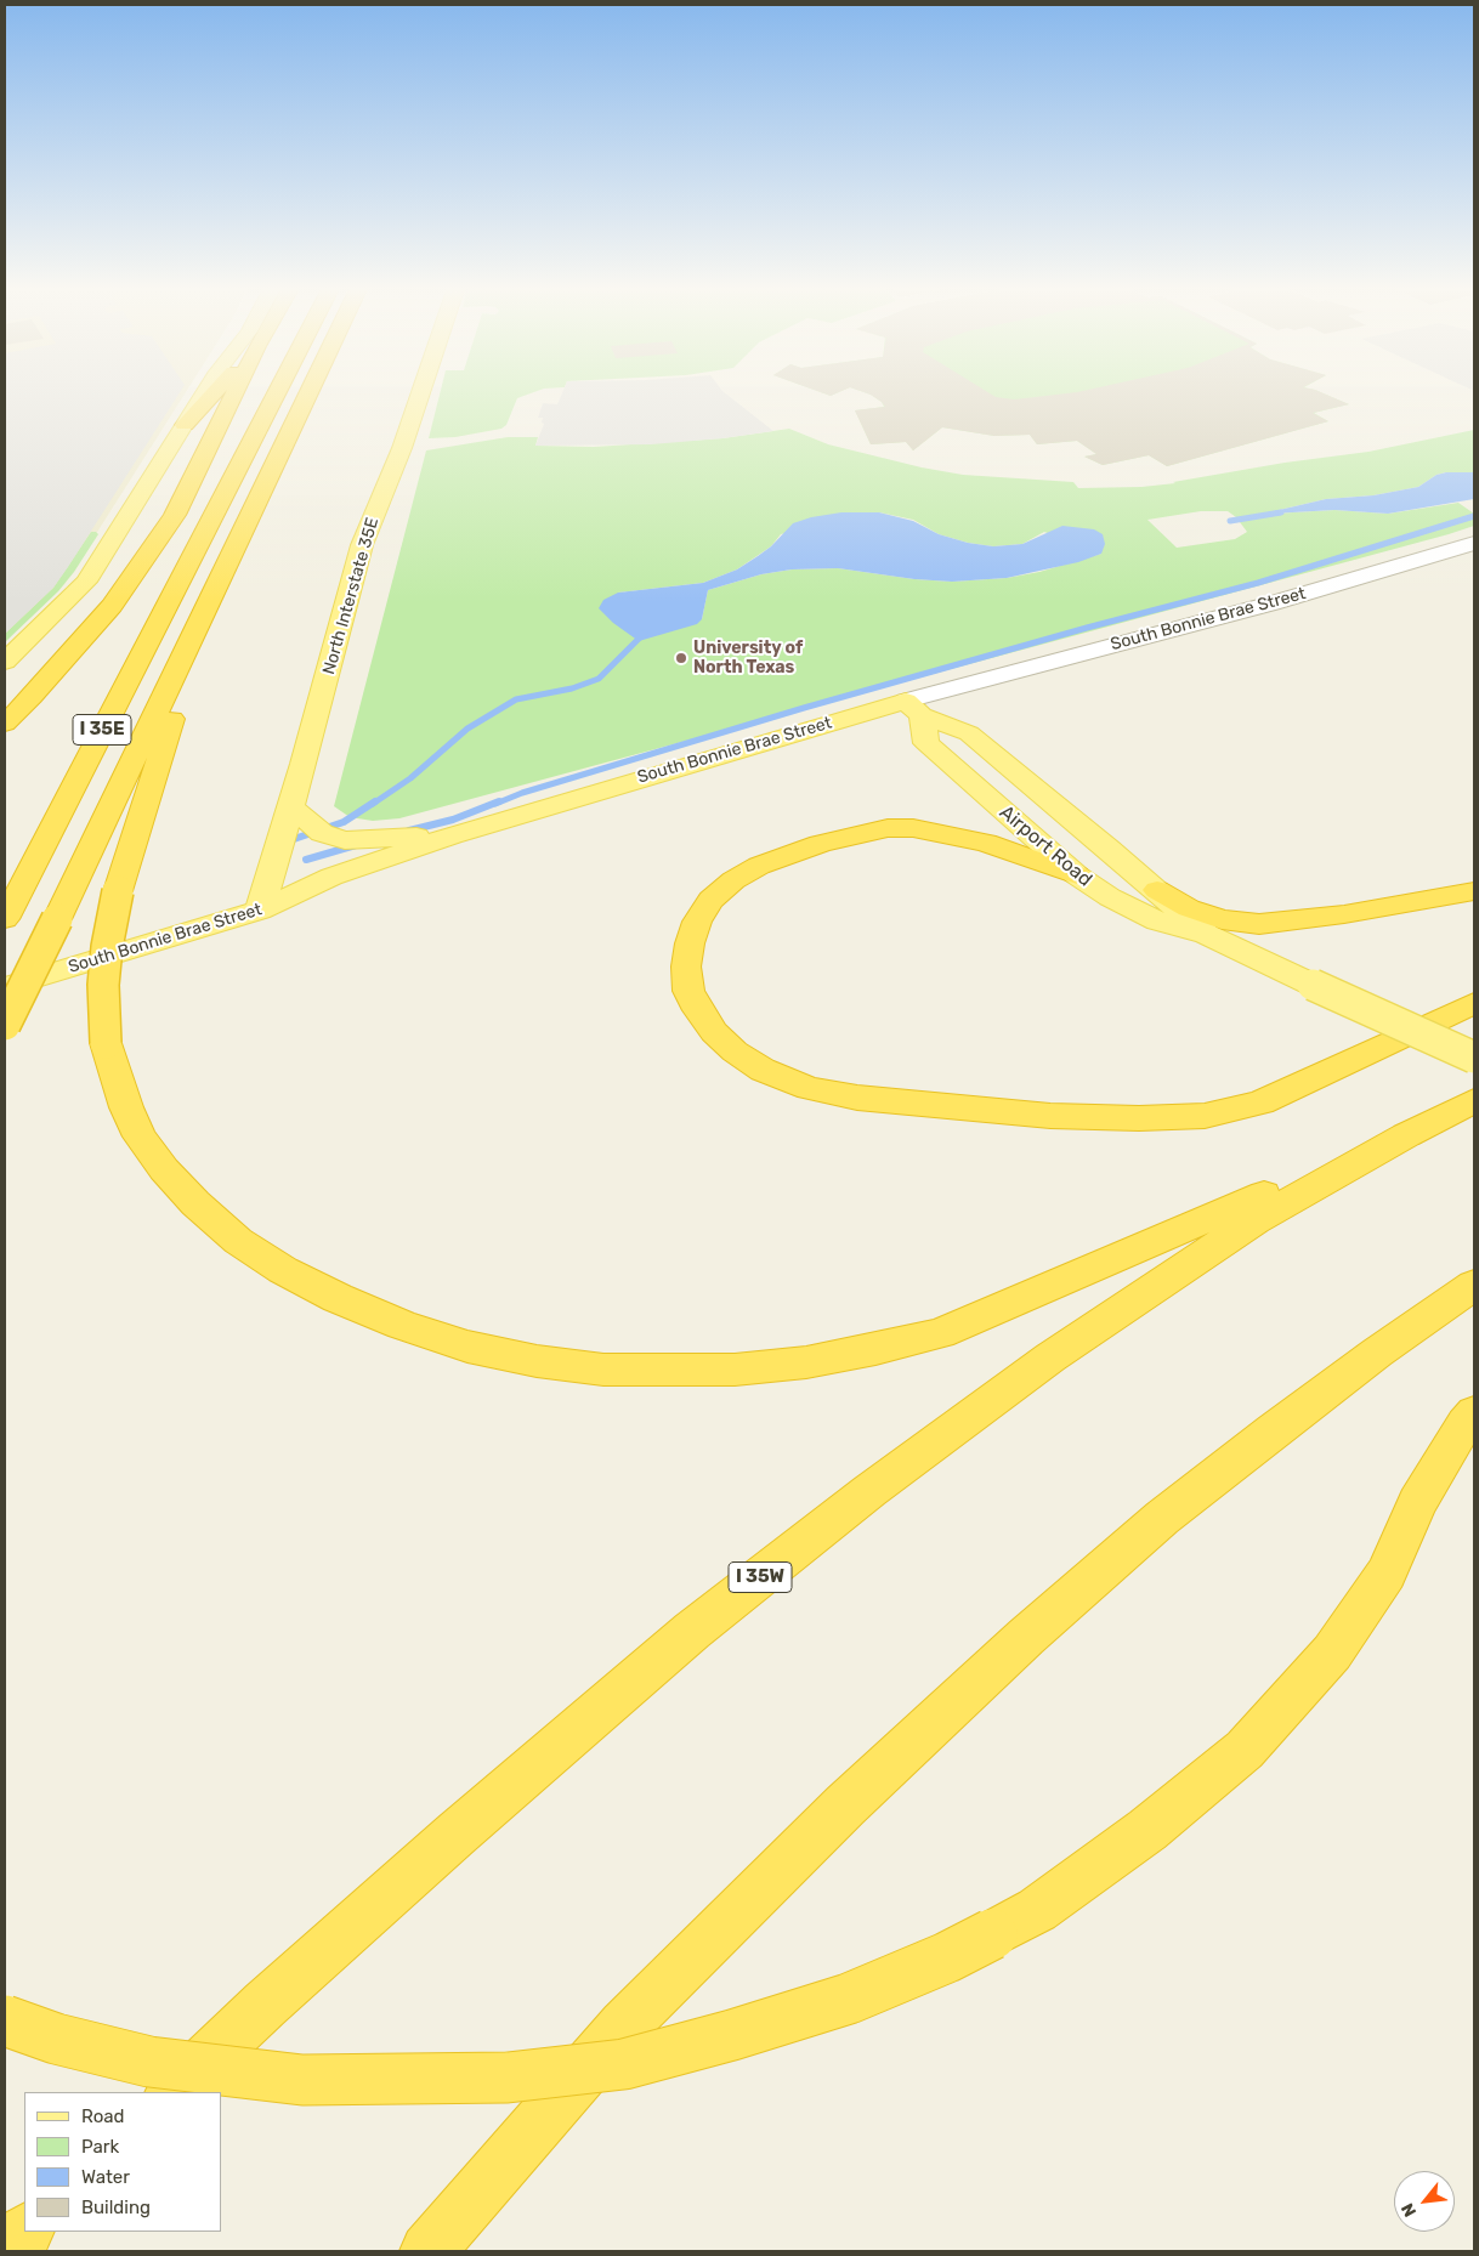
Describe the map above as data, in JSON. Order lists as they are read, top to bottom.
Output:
{
  "streets": {
    "highway": ["I 35E", "I 35W"],
    "main road": ["North Interstate 35E", "South Bonnie Brae Street", "Airport Road"]
  },
  "crossings": [
    ["North Interstate 35E", "South Bonnie Brae Street"],
    ["South Bonnie Brae Street", "Airport Road"]
  ],
  "places": ["University of North Texas"],
  "legend": [
    "Road",
    "Park",
    "Water",
    "Building"
  ],
  "north": "bottom left"
}
